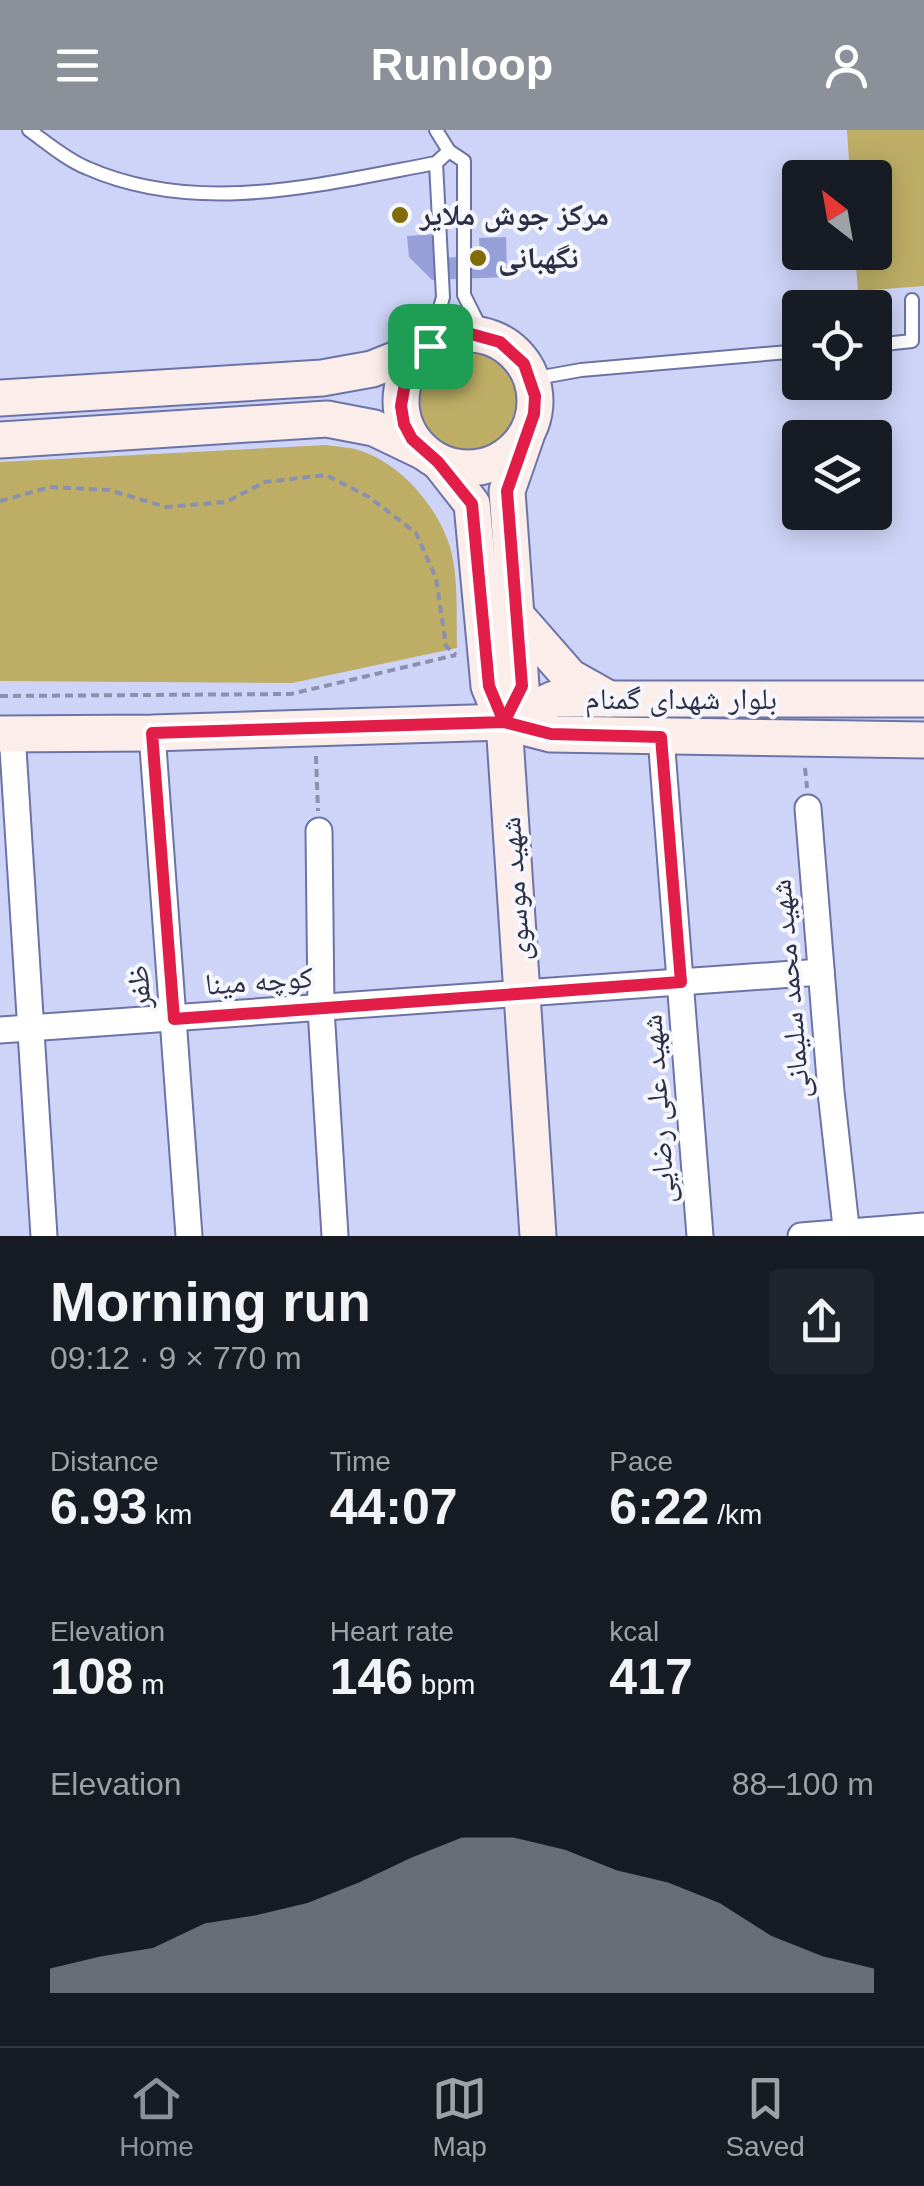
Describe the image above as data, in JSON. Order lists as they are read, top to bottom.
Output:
{
  "streets": {
    "main road": ["بلوار شهدای گمنام", "شهید موسوی"],
    "street": [
      "کوچه مینا",
      "ظفر",
      "شهید محمد سلیمانی",
      "شهید علی رضایی"
    ]
  },
  "crossings": [
    ["بلوار شهدای گمنام", "شهید موسوی"],
    ["بلوار شهدای گمنام", "شهید علی رضایی"],
    ["شهید موسوی", "کوچه مینا"],
    ["کوچه مینا", "ظفر"],
    ["کوچه مینا", "شهید محمد سلیمانی"],
    ["کوچه مینا", "شهید علی رضایی"]
  ],
  "places": ["مرکز جوش ملایر", "نگهبانی"],
  "north": "top left",
  "page": {
    "header": "Runloop",
    "heading": ["Morning run", "09:12 · 9 × 770 m"],
    "stats": [
      ["Distance", "6.93 km"],
      ["Time", "44:07"],
      ["Pace", "6:22 /km"],
      ["Elevation", "108 m"],
      ["Heart rate", "146 bpm"],
      ["kcal", "417"]
    ],
    "chart": ["Elevation", "88–100 m"],
    "tabs": ["Home", "Map", "Saved"]
  }
}
